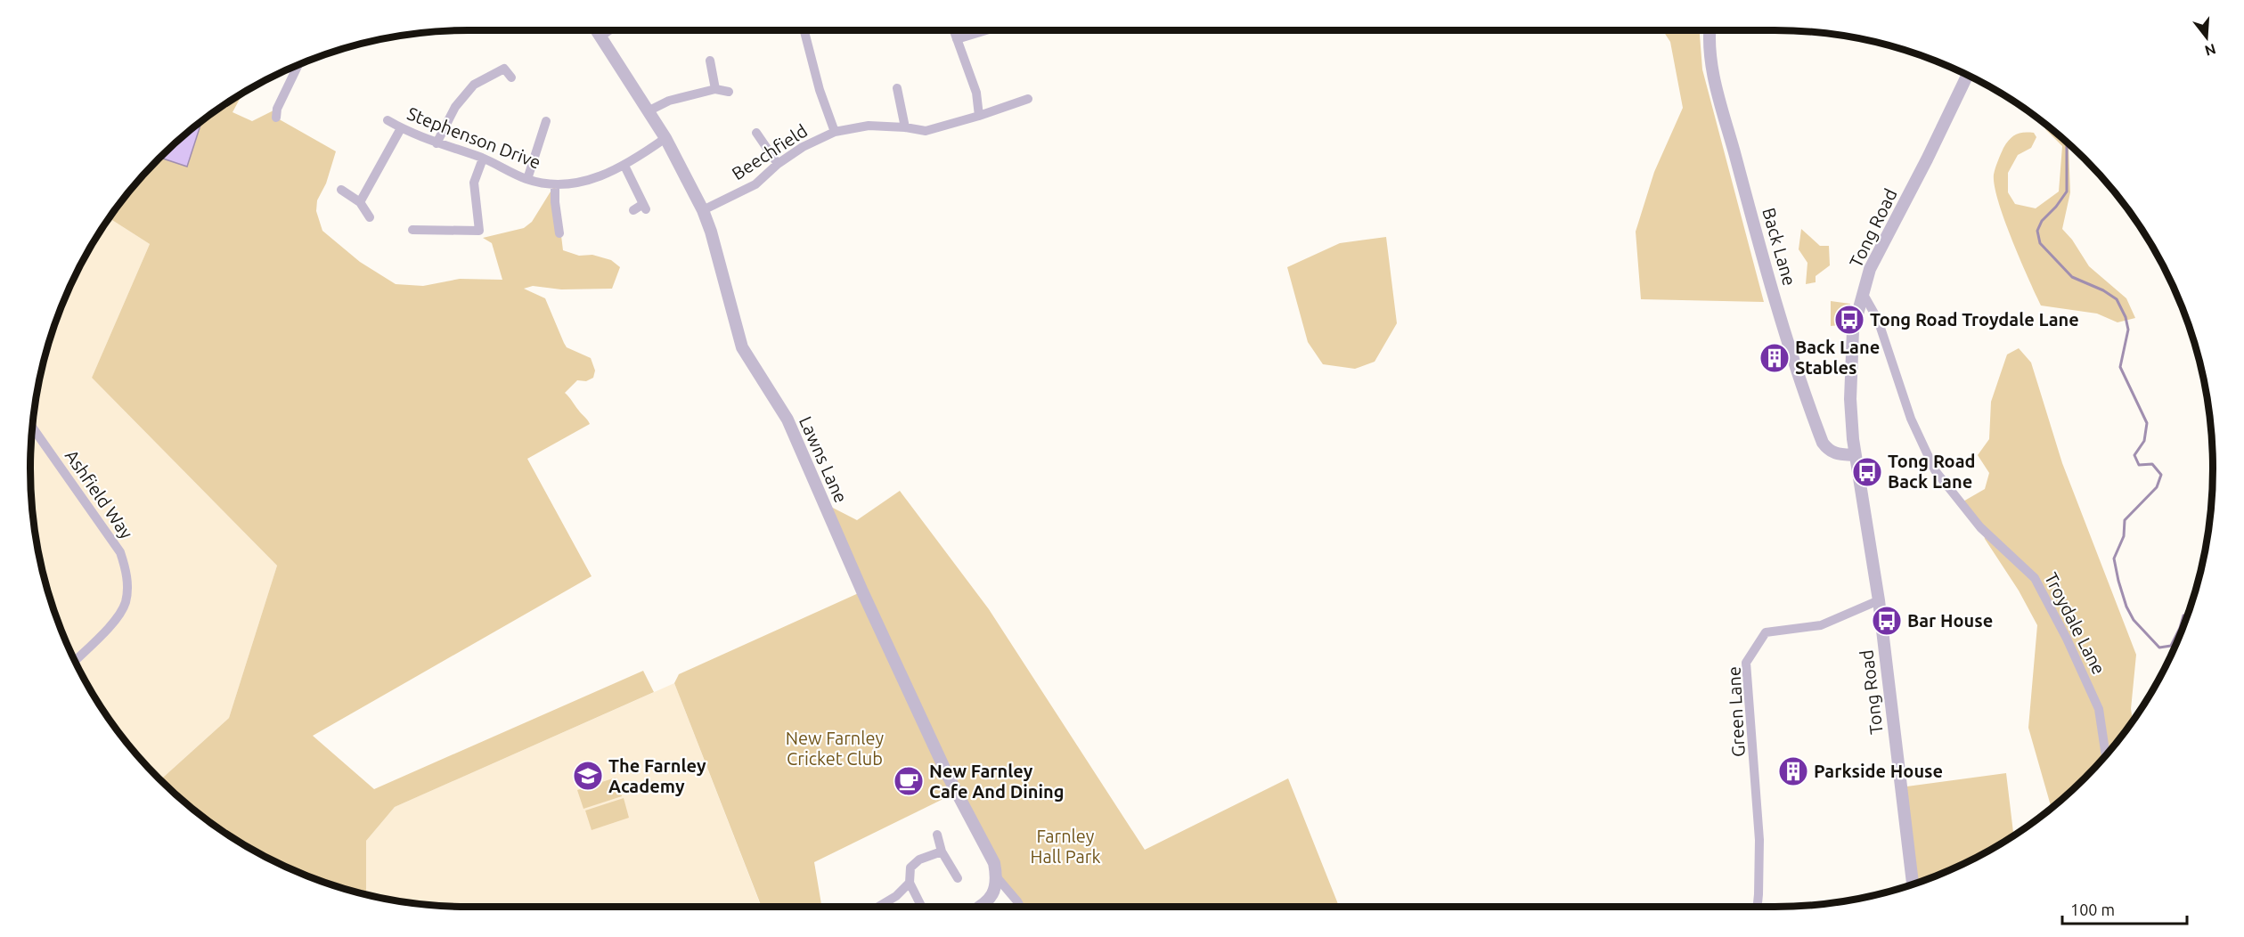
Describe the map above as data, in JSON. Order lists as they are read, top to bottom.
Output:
{
  "streets": {
    "street": [
      "Stephenson Drive",
      "Beechfield",
      "Tong Road",
      "Back Lane",
      "Lawns Lane",
      "Ashfield Way",
      "Troydale Lane",
      "Green Lane"
    ]
  },
  "crossings": [
    ["Stephenson Drive", "Lawns Lane"],
    ["Beechfield", "Lawns Lane"],
    ["Tong Road", "Back Lane"],
    ["Tong Road", "Troydale Lane"],
    ["Tong Road", "Green Lane"]
  ],
  "parks": ["New Farnley Cricket Club", "Farnley Hall Park"],
  "places": {
    "bus stop": ["Tong Road Troydale Lane", "Tong Road Back Lane", "Bar House"],
    "building": ["Back Lane Stables", "Parkside House"],
    "school or university": ["The Farnley Academy"],
    "cafe": ["New Farnley Cafe And Dining"]
  },
  "scale_bar": "100 m",
  "north": "bottom"
}
